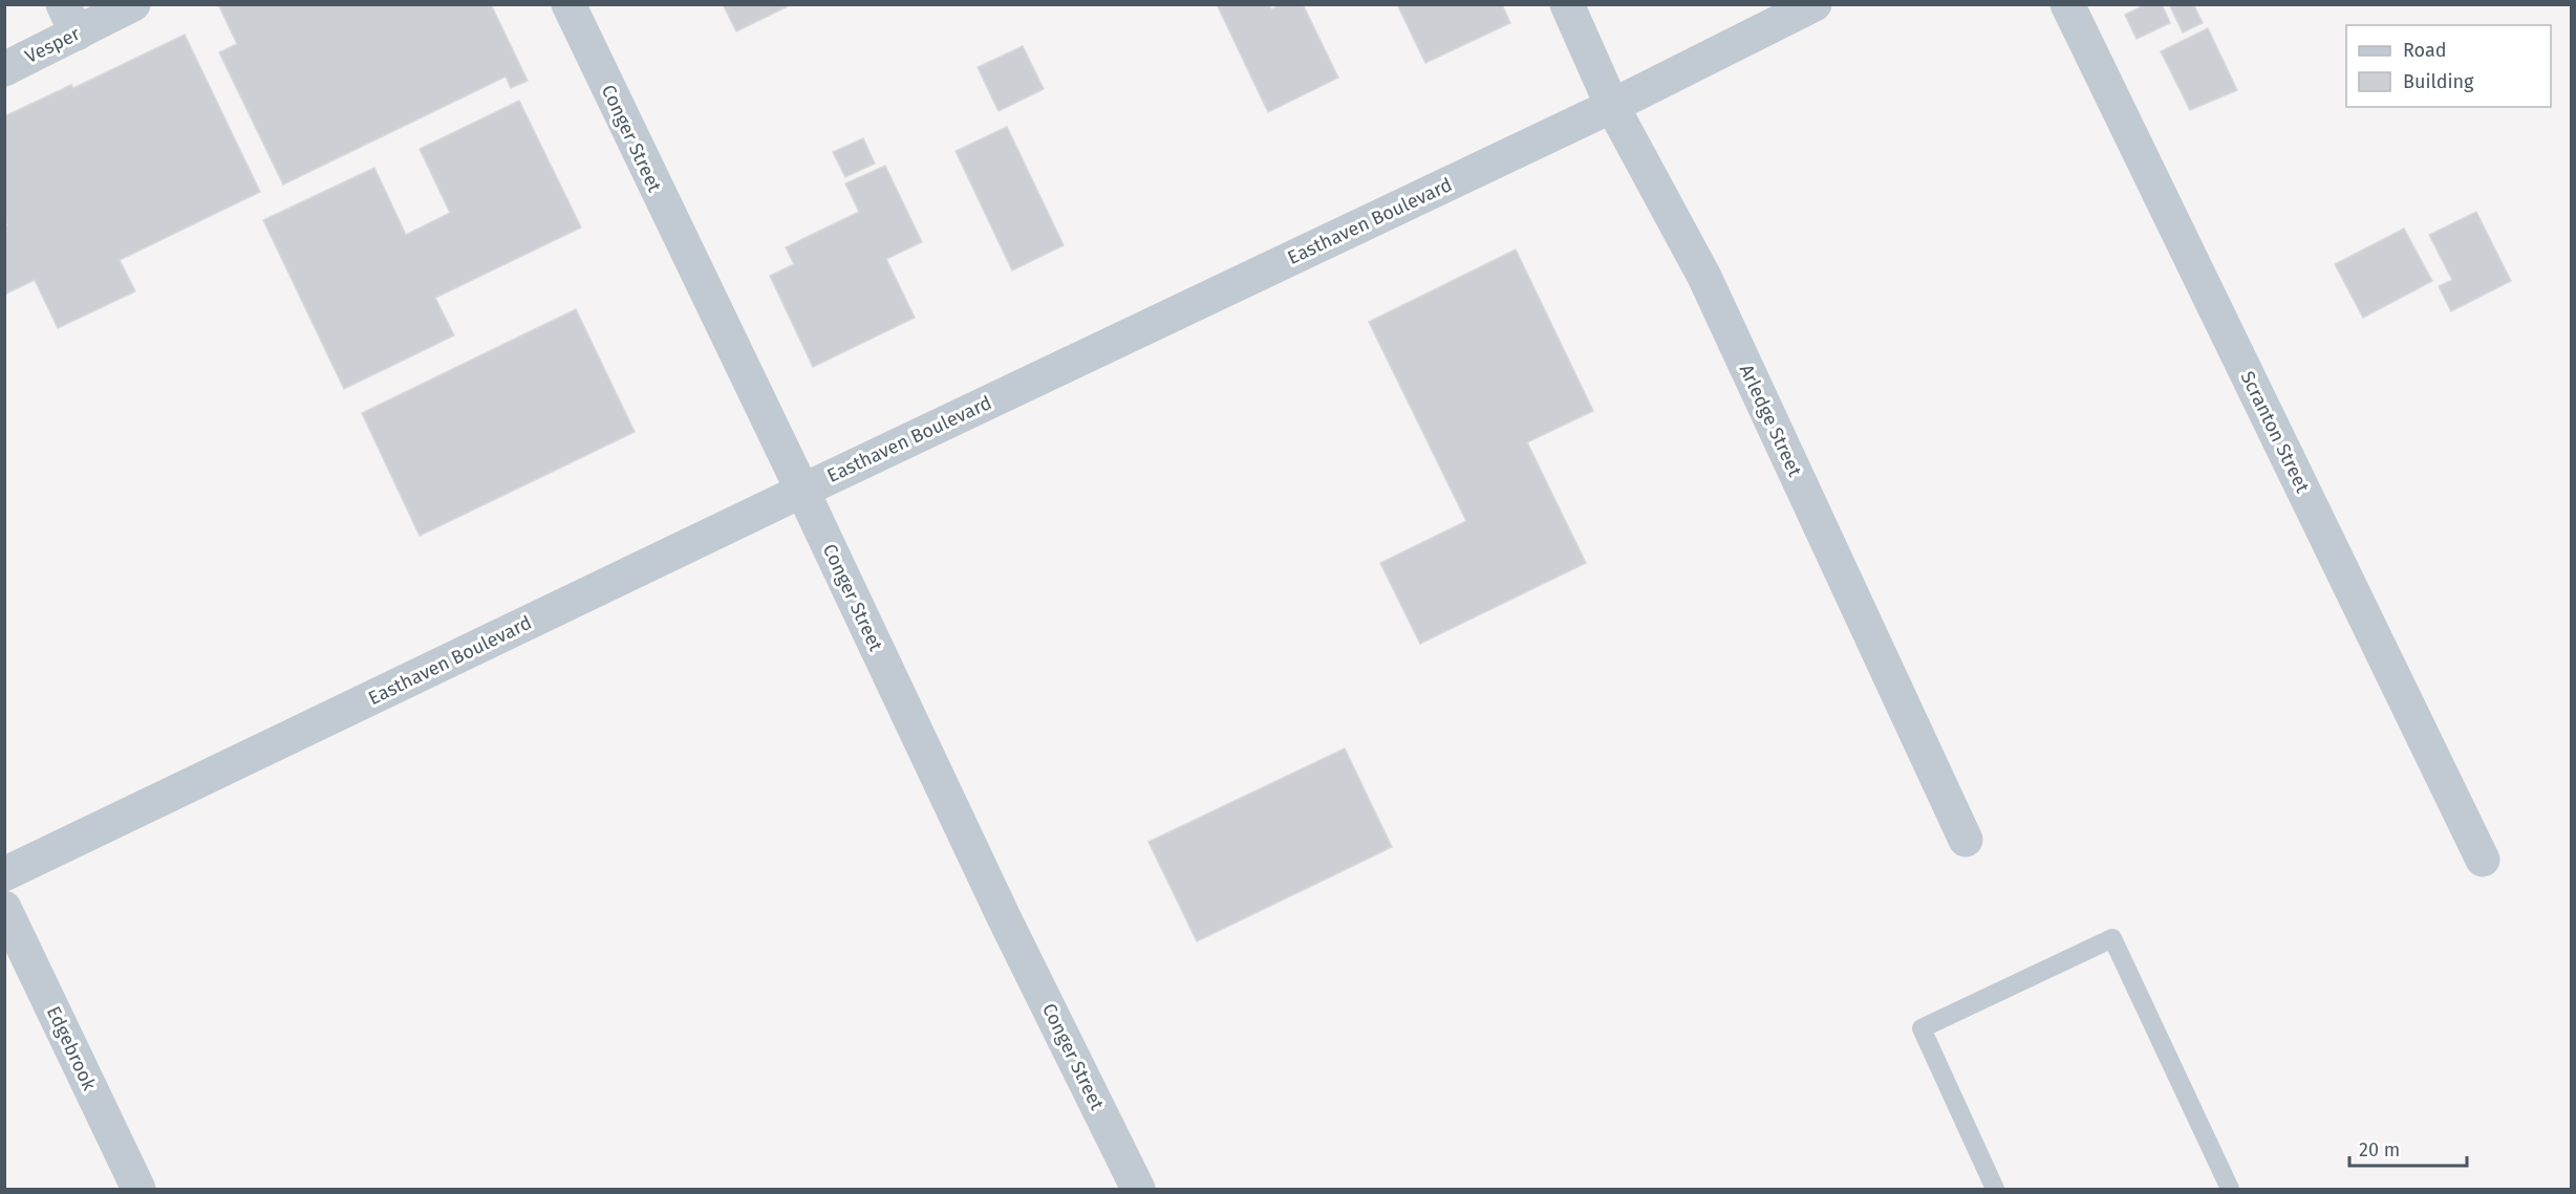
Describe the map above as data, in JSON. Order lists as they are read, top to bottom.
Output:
{
  "streets": {
    "street": [
      "Vesper",
      "Conger Street",
      "Easthaven Boulevard",
      "Arledge Street",
      "Scranton Street",
      "Edgebrook"
    ]
  },
  "crossings": [
    ["Conger Street", "Easthaven Boulevard"],
    ["Easthaven Boulevard", "Arledge Street"]
  ],
  "legend": ["Road", "Building"],
  "scale_bar": "20 m"
}
